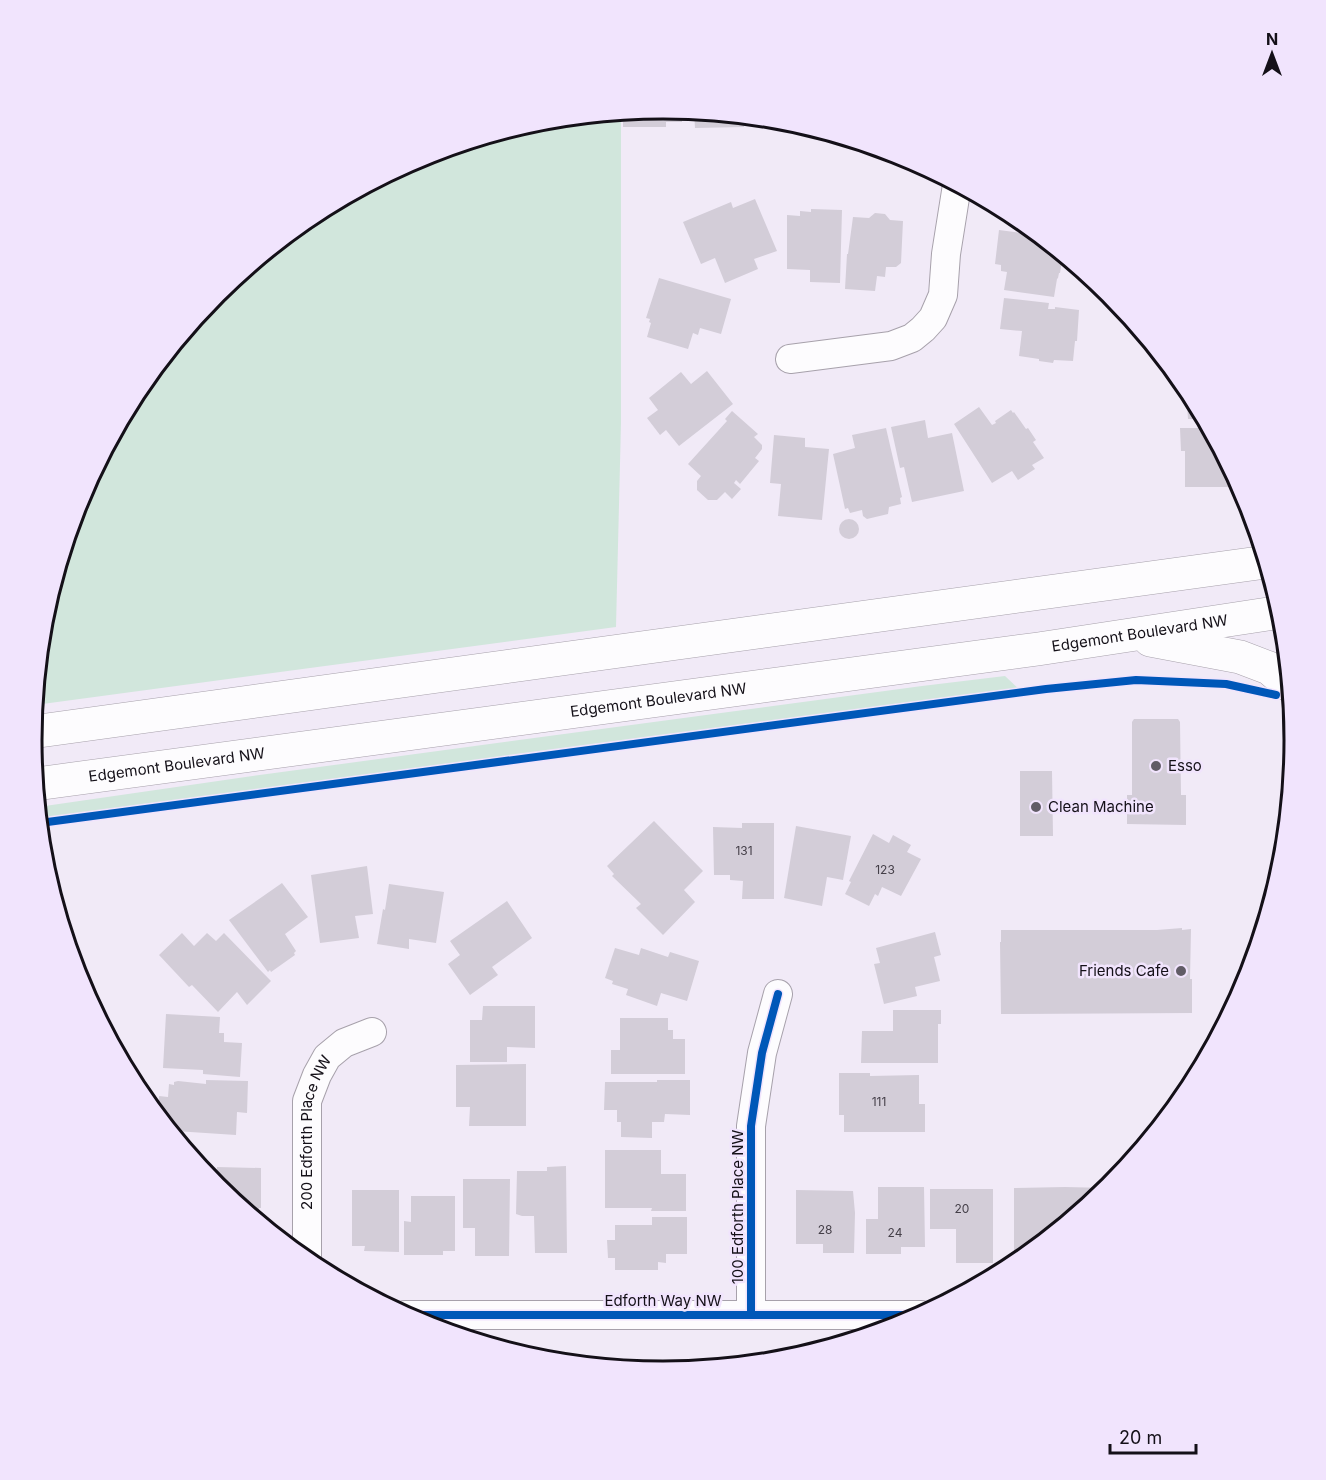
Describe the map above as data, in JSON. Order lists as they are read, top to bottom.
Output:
{
  "streets": {
    "main road": ["Edgemont Boulevard NW"],
    "street": ["200 Edforth Place NW", "100 Edforth Place NW", "Edforth Way NW"]
  },
  "crossings": [
    ["100 Edforth Place NW", "Edforth Way NW"]
  ],
  "places": ["Esso", "Clean Machine", "Friends Cafe"],
  "house_numbers": [
    "131",
    "123",
    "111",
    "20",
    "28",
    "24"
  ],
  "scale_bar": "20 m",
  "north": "top"
}
